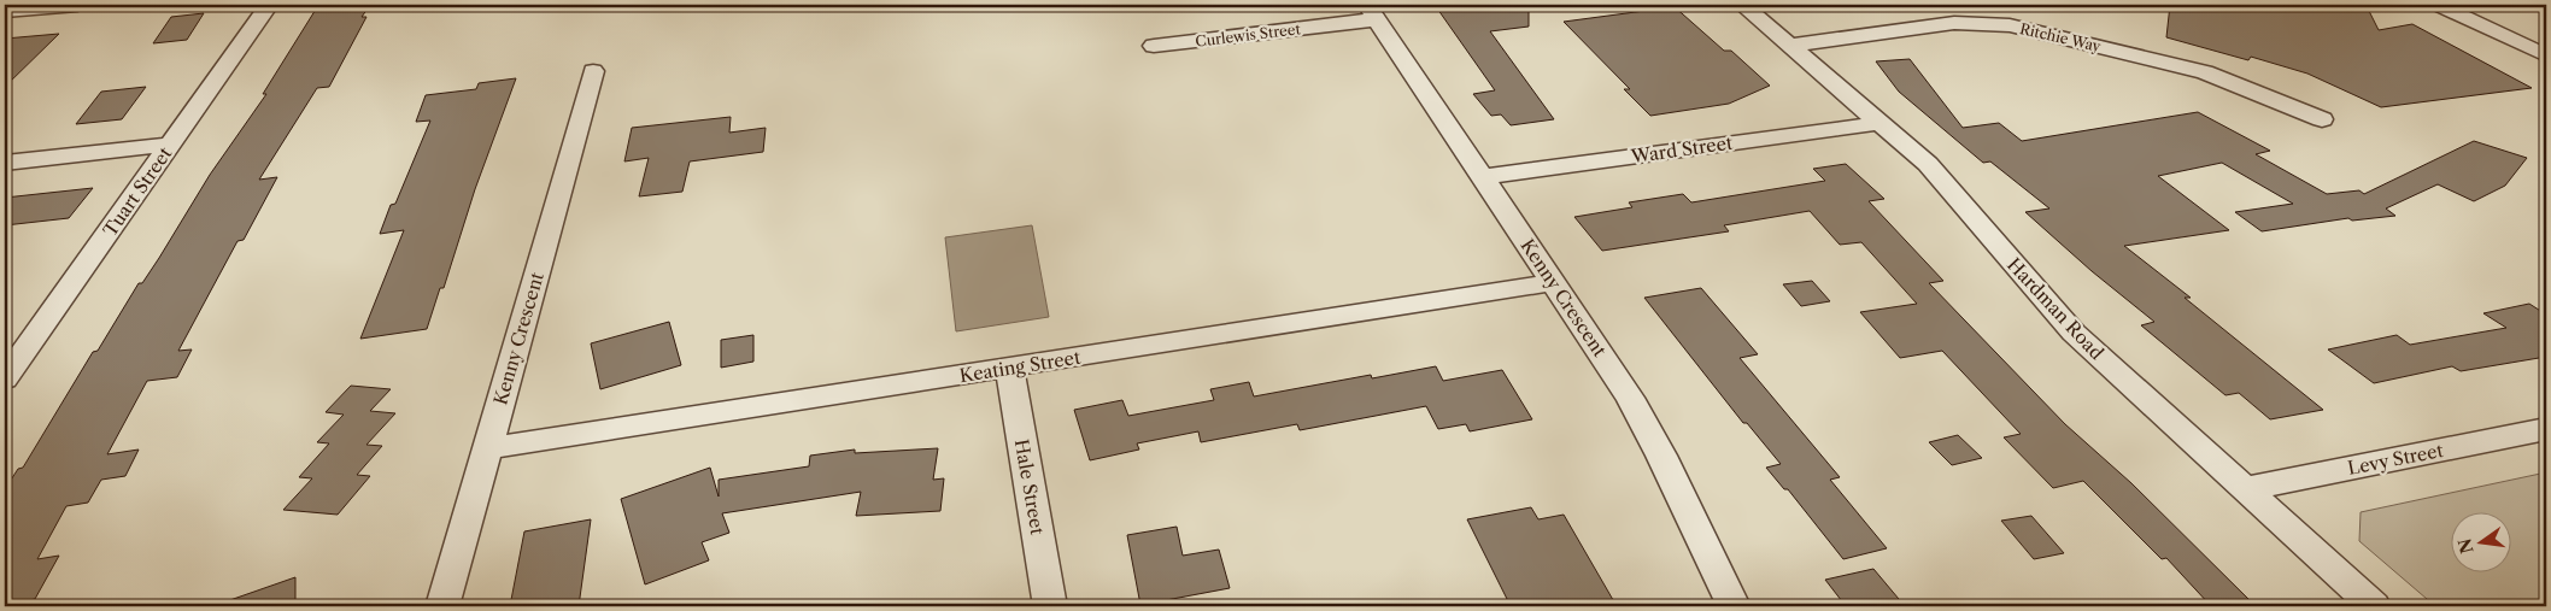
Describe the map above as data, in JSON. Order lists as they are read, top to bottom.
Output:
{
  "streets": {
    "street": [
      "Curlewis Street",
      "Ritchie Way",
      "Ward Street",
      "Tuart Street",
      "Kenny Crescent",
      "Hardman Road",
      "Keating Street",
      "Levy Street",
      "Hale Street"
    ]
  },
  "crossings": [
    ["Curlewis Street", "Kenny Crescent"],
    ["Ritchie Way", "Hardman Road"],
    ["Ward Street", "Kenny Crescent"],
    ["Ward Street", "Hardman Road"],
    ["Kenny Crescent", "Keating Street"],
    ["Hardman Road", "Levy Street"],
    ["Keating Street", "Hale Street"]
  ],
  "north": "left"
}
